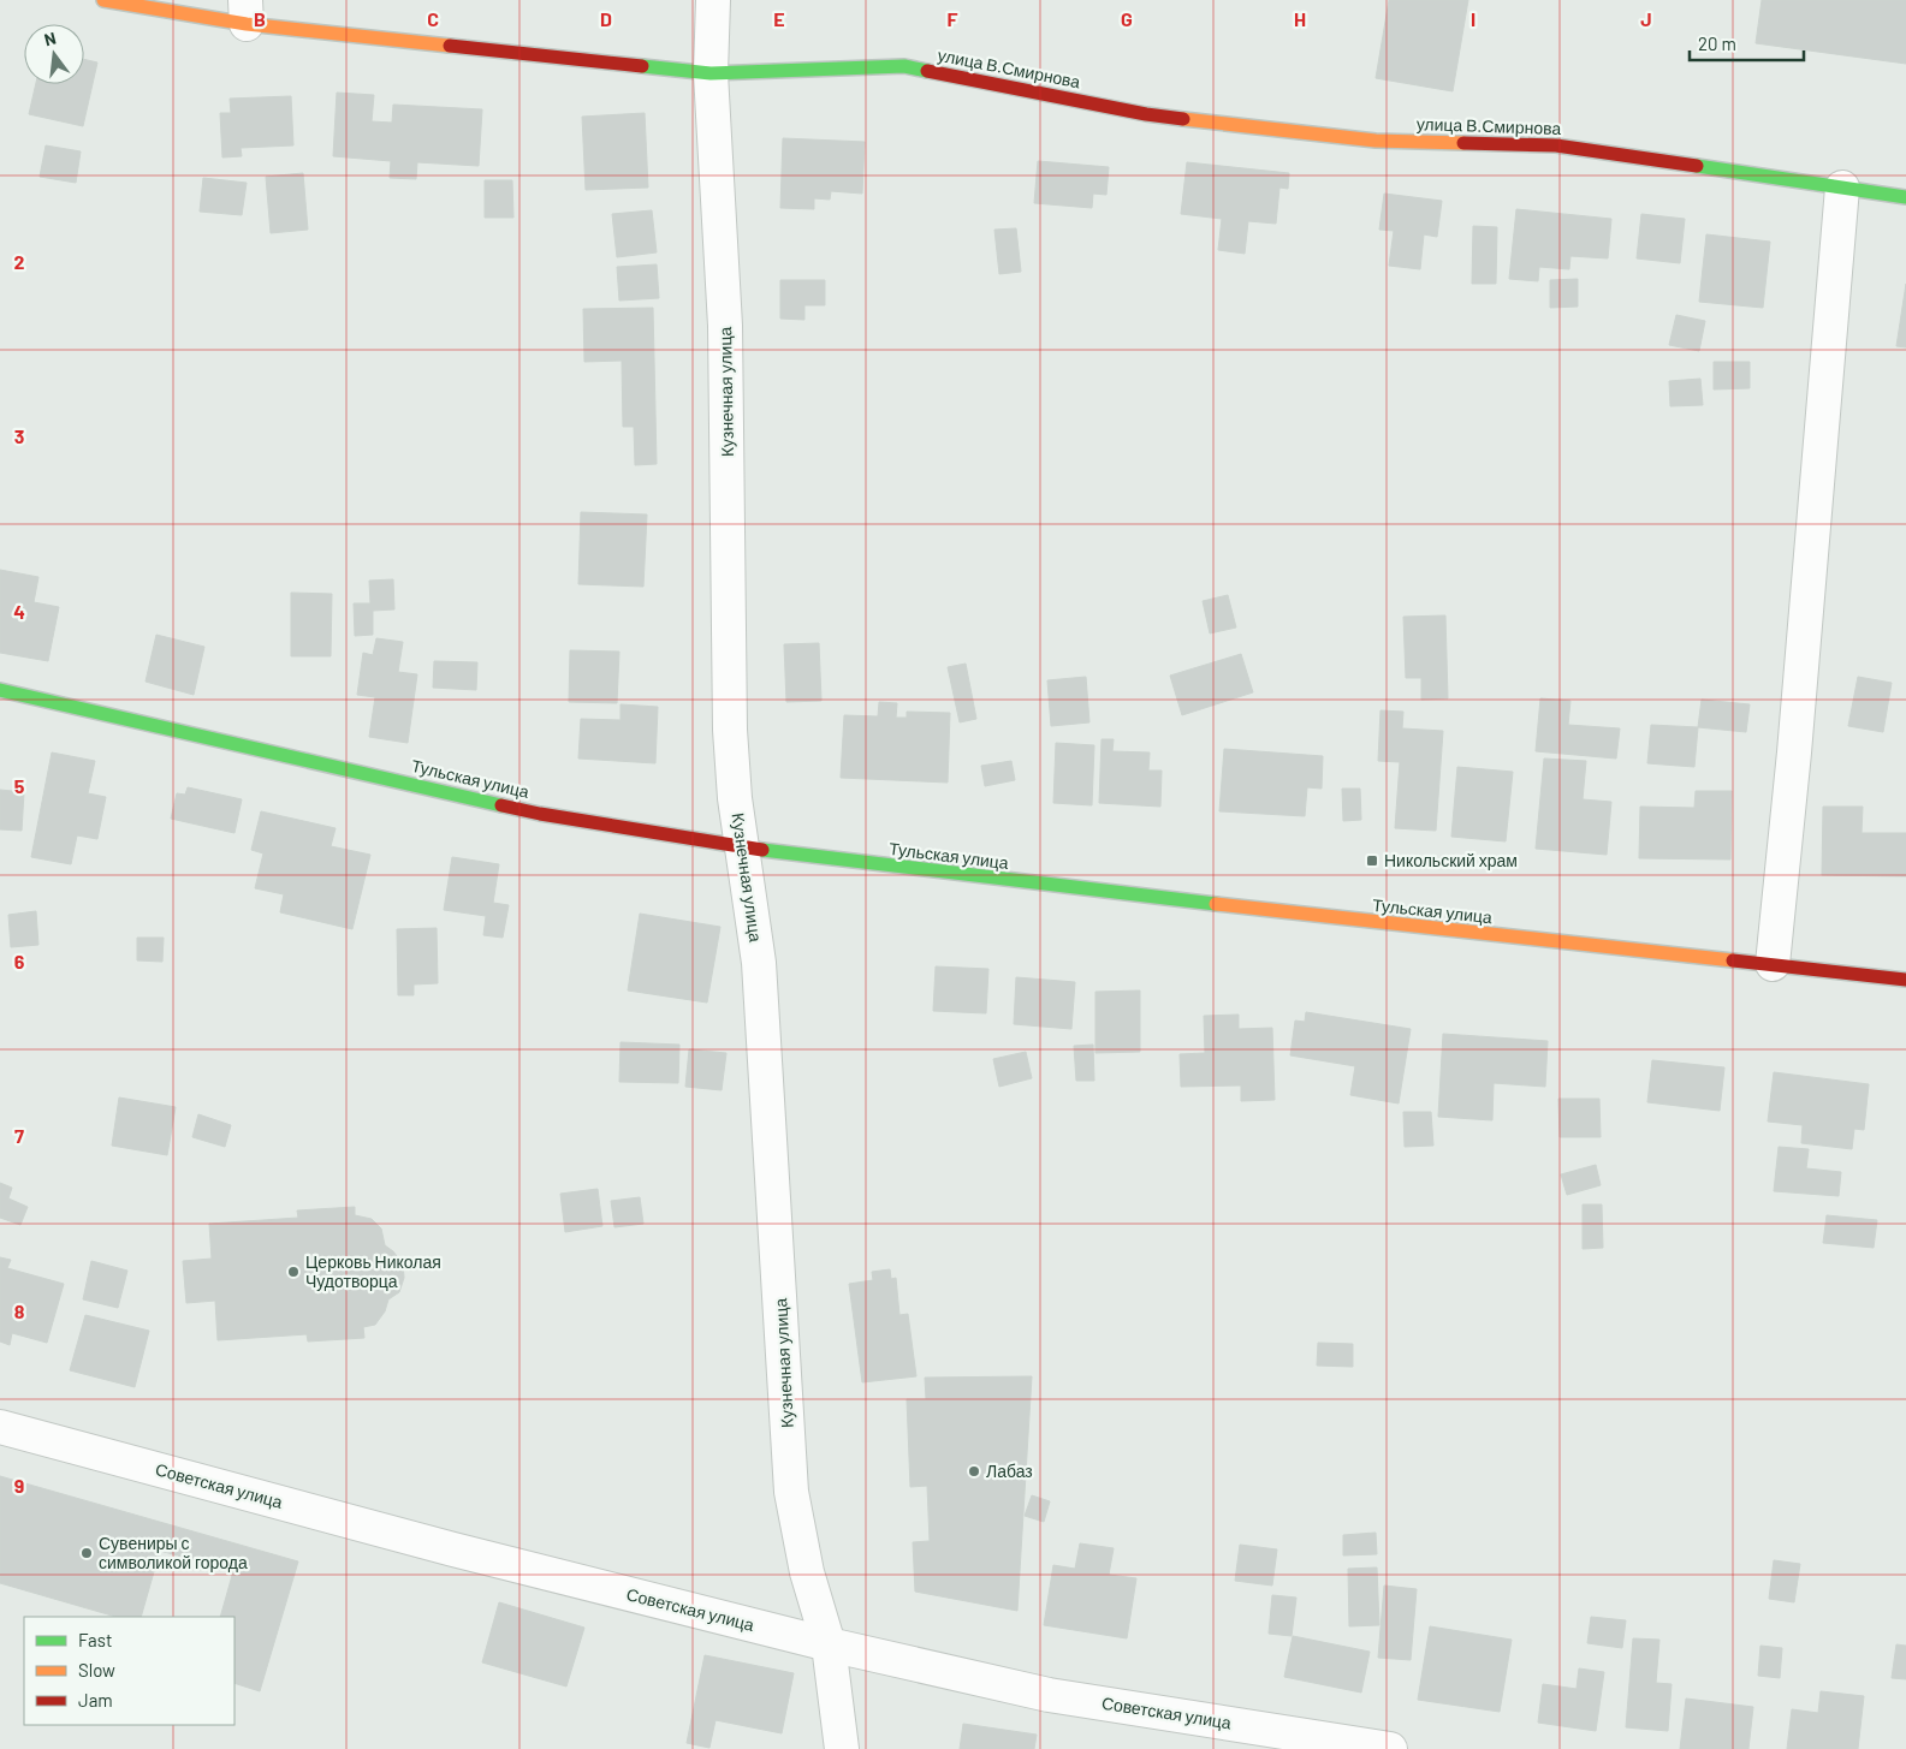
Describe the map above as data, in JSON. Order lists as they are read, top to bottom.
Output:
{
  "streets": {
    "main road": ["улица В.Смирнова", "Тульская улица"],
    "street": ["Кузнечная улица", "Советская улица"]
  },
  "crossings": [
    ["улица В.Смирнова", "Кузнечная улица"],
    ["Кузнечная улица", "Тульская улица"],
    ["Кузнечная улица", "Советская улица"]
  ],
  "places": {
    "transit": ["Никольский храм"],
    "other": ["Церковь Николая Чудотворца", "Лабаз", "Сувениры с символикой города"]
  },
  "legend": ["Fast", "Slow", "Jam"],
  "scale_bar": "20 m",
  "north": "top",
  "grid": {
    "columns": [
      "B",
      "C",
      "D",
      "E",
      "F",
      "G",
      "H",
      "I",
      "J"
    ],
    "rows": [
      "2",
      "3",
      "4",
      "5",
      "6",
      "7",
      "8",
      "9"
    ]
  }
}
